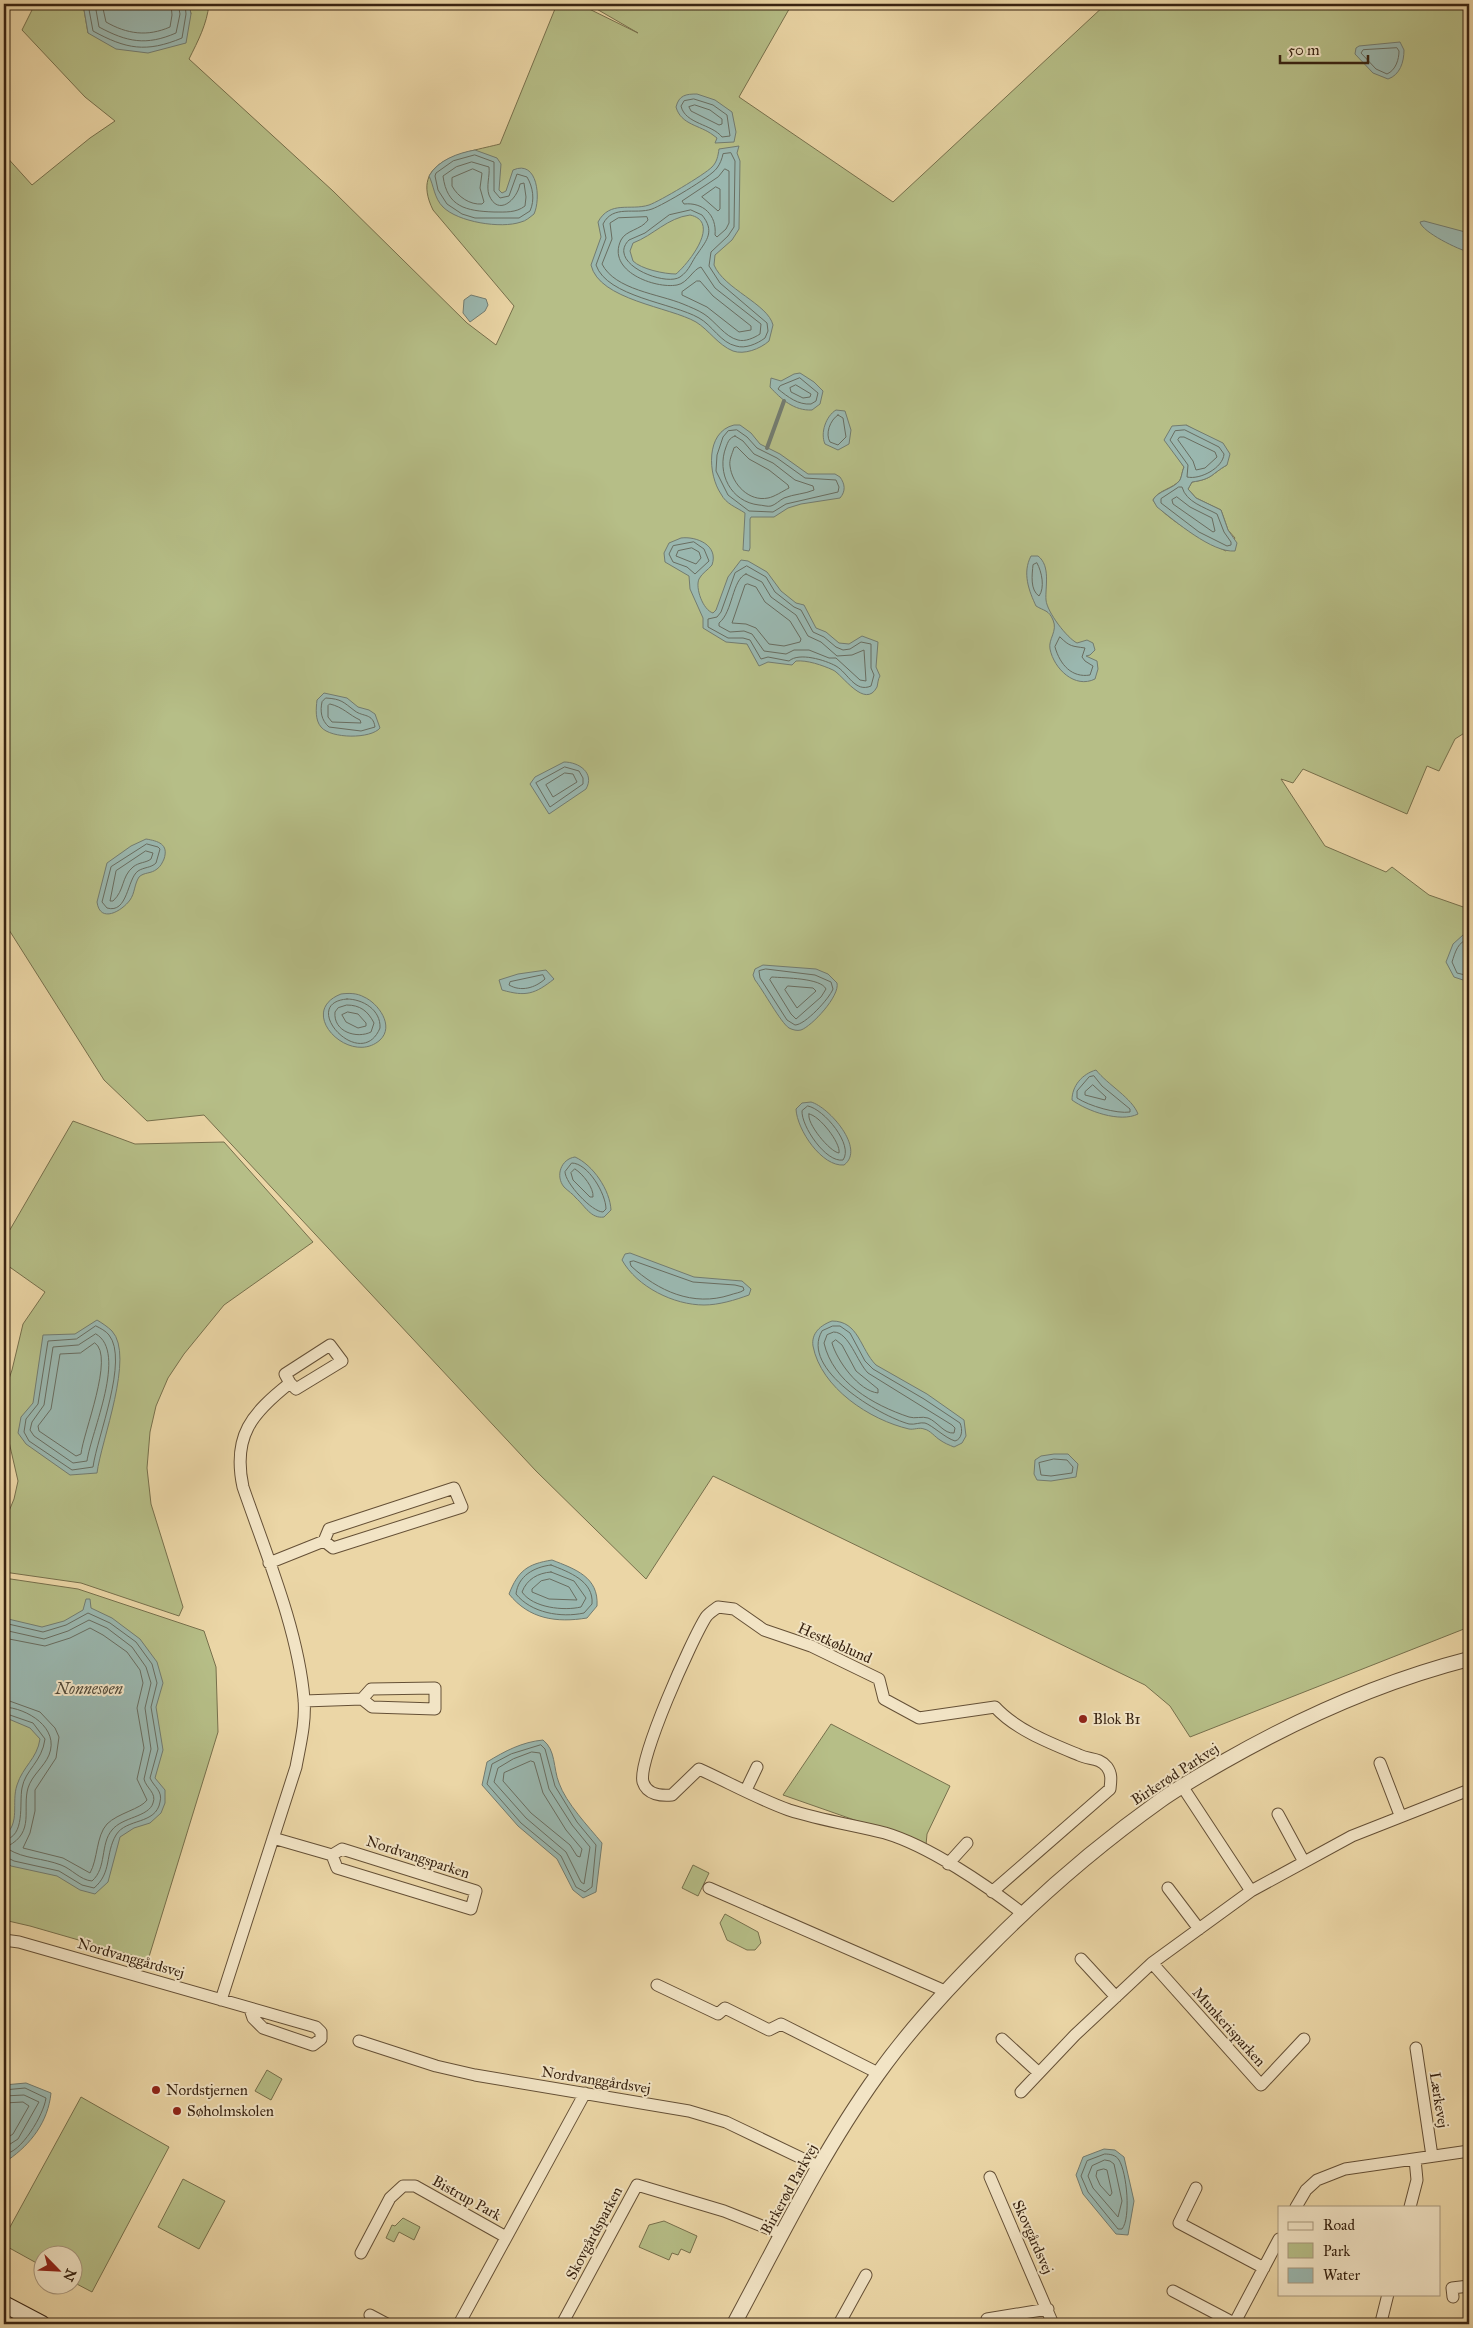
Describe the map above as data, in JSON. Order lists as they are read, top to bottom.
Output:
{
  "streets": {
    "street": [
      "Hestkøblund",
      "Birkerød Parkvej",
      "Nordvangsparken",
      "Nordvanggårdsvej",
      "Munkerisparken",
      "Lærkevej",
      "Bistrup Park",
      "Skovgårdsparken",
      "Skovgårdsvej"
    ]
  },
  "crossings": [
    ["Hestkøblund", "Birkerød Parkvej"],
    ["Birkerød Parkvej", "Nordvanggårdsvej"],
    ["Birkerød Parkvej", "Skovgårdsparken"],
    ["Nordvanggårdsvej", "Bistrup Park"]
  ],
  "water": ["Nonnesøen"],
  "places": ["Blok B1", "Nordstjernen", "Søholmskolen"],
  "legend": ["Road", "Park", "Water"],
  "scale_bar": "50 m",
  "north": "bottom right"
}
